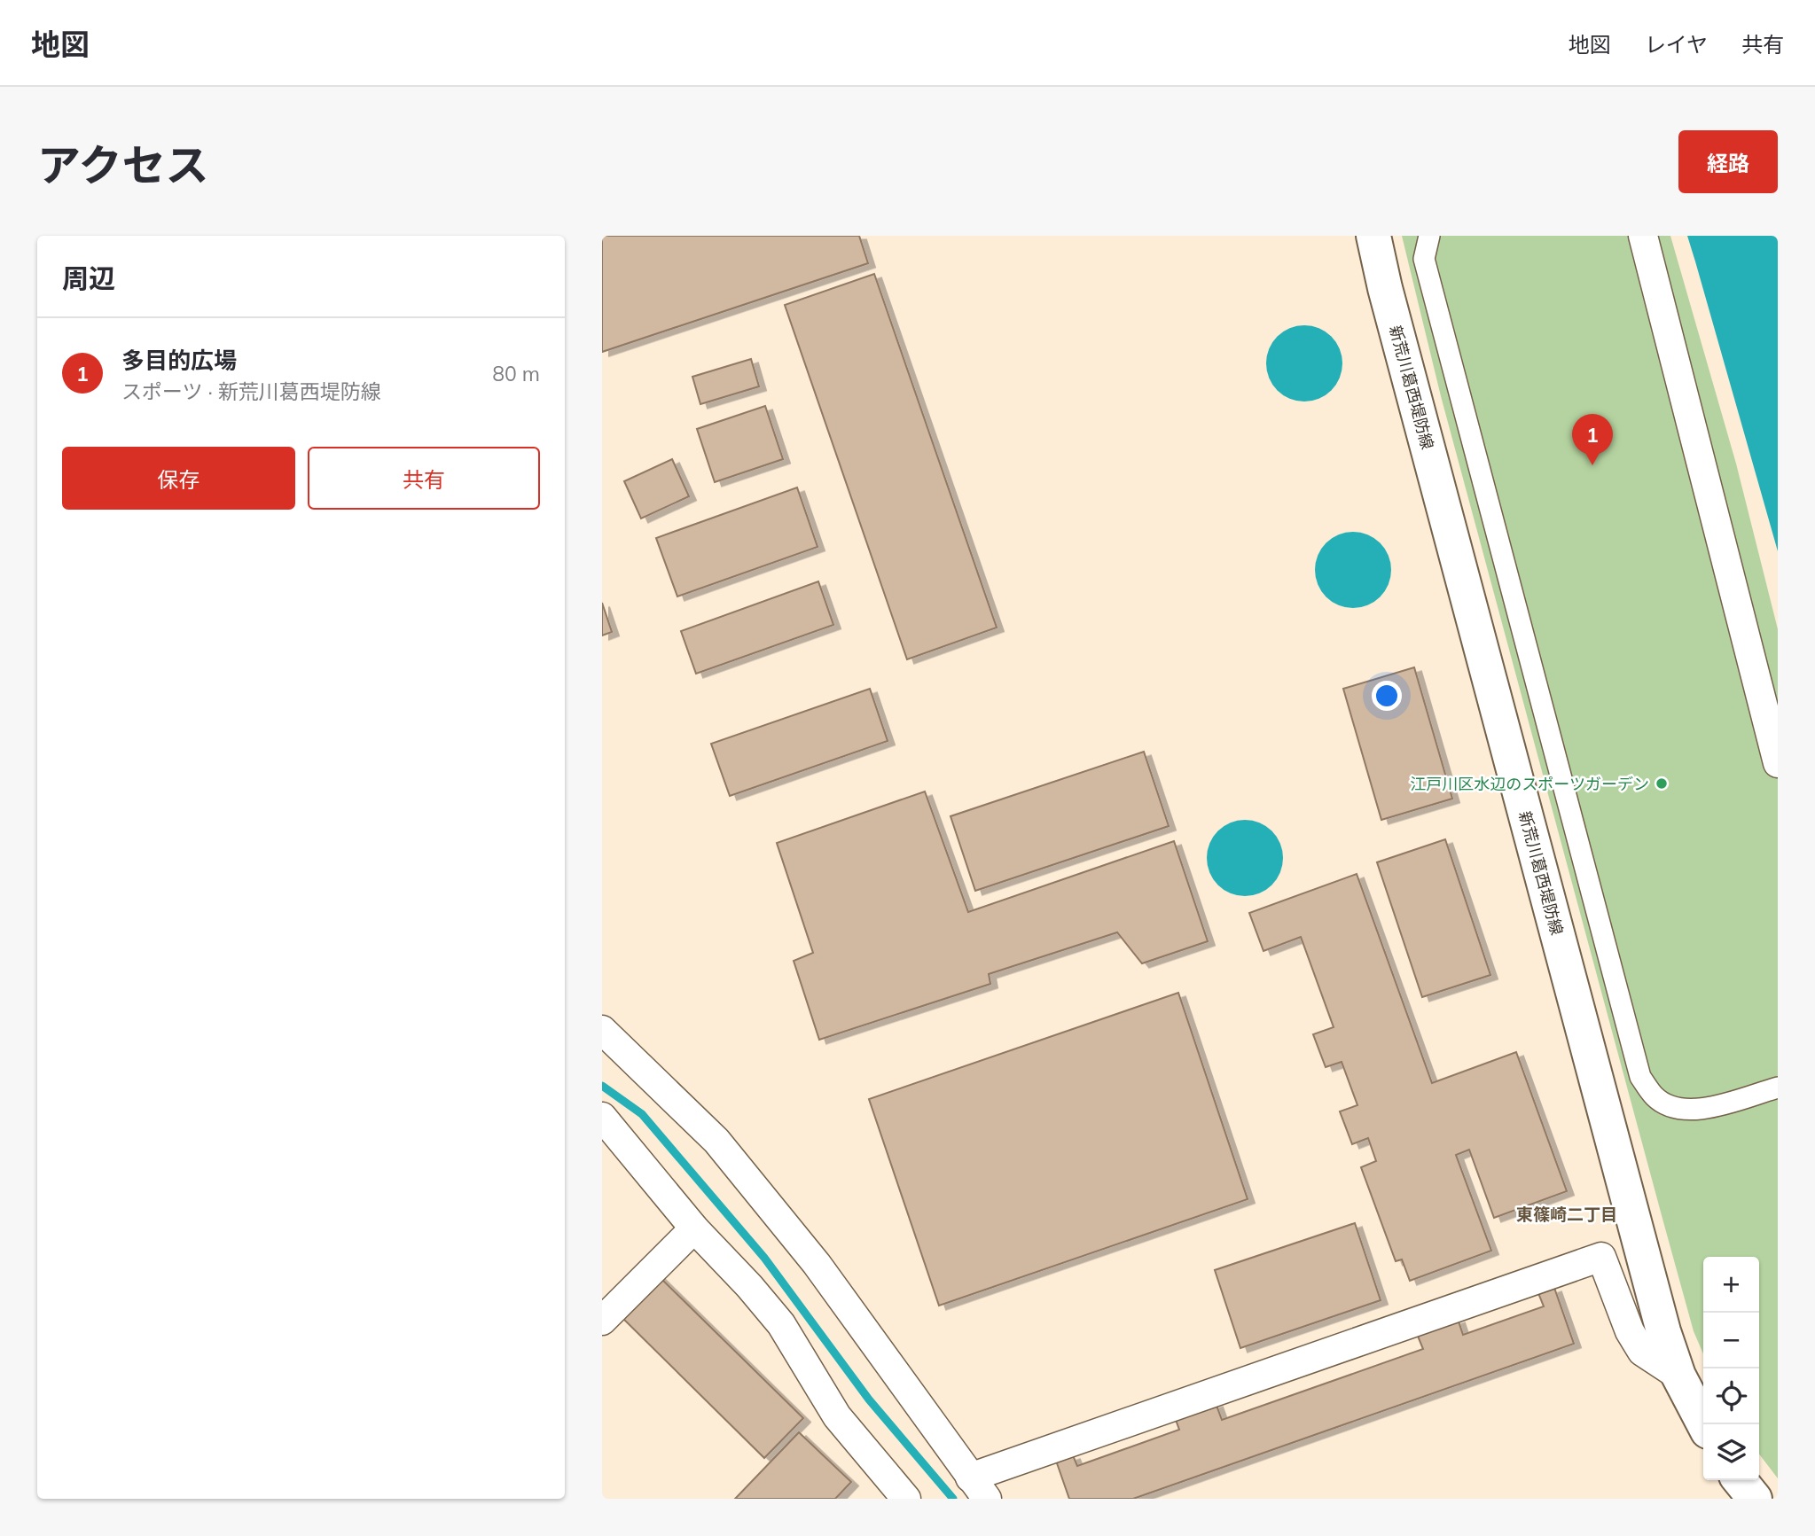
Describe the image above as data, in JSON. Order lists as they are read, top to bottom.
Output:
{
  "streets": {
    "main road": ["新荒川葛西堤防線"]
  },
  "districts": ["東篠崎二丁目"],
  "places": ["江戸川区水辺のスポーツガーデン"],
  "page": {
    "header": "地図",
    "nav": ["地図", "レイヤ", "共有"],
    "title": "アクセス",
    "buttons": [
      "経路",
      ["保存", "共有"]
    ],
    "heading": "周辺",
    "list": [
      {
        "mark": "1",
        "name": "多目的広場",
        "note": "スポーツ · 新荒川葛西堤防線",
        "value": "80 m"
      }
    ],
    "pins": "1",
    "map_buttons": ["+", "−"]
  }
}
